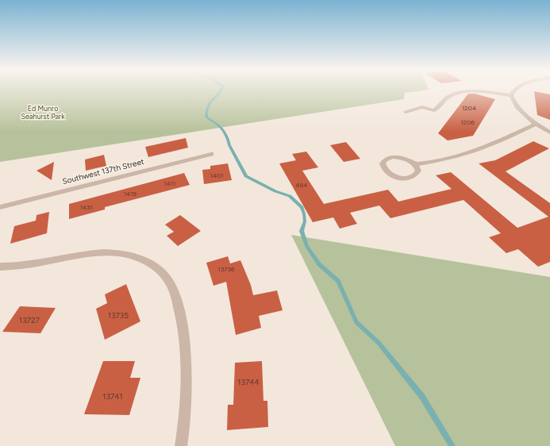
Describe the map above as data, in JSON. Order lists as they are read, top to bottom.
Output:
{
  "streets": {
    "street": ["Southwest 137th Street"]
  },
  "parks": ["Ed Munro Seahurst Park"],
  "house_numbers": [
    "1204",
    "1206",
    "1401",
    "1411",
    "484",
    "1419",
    "1431",
    "13736",
    "13735",
    "13727",
    "13744",
    "13741"
  ]
}
